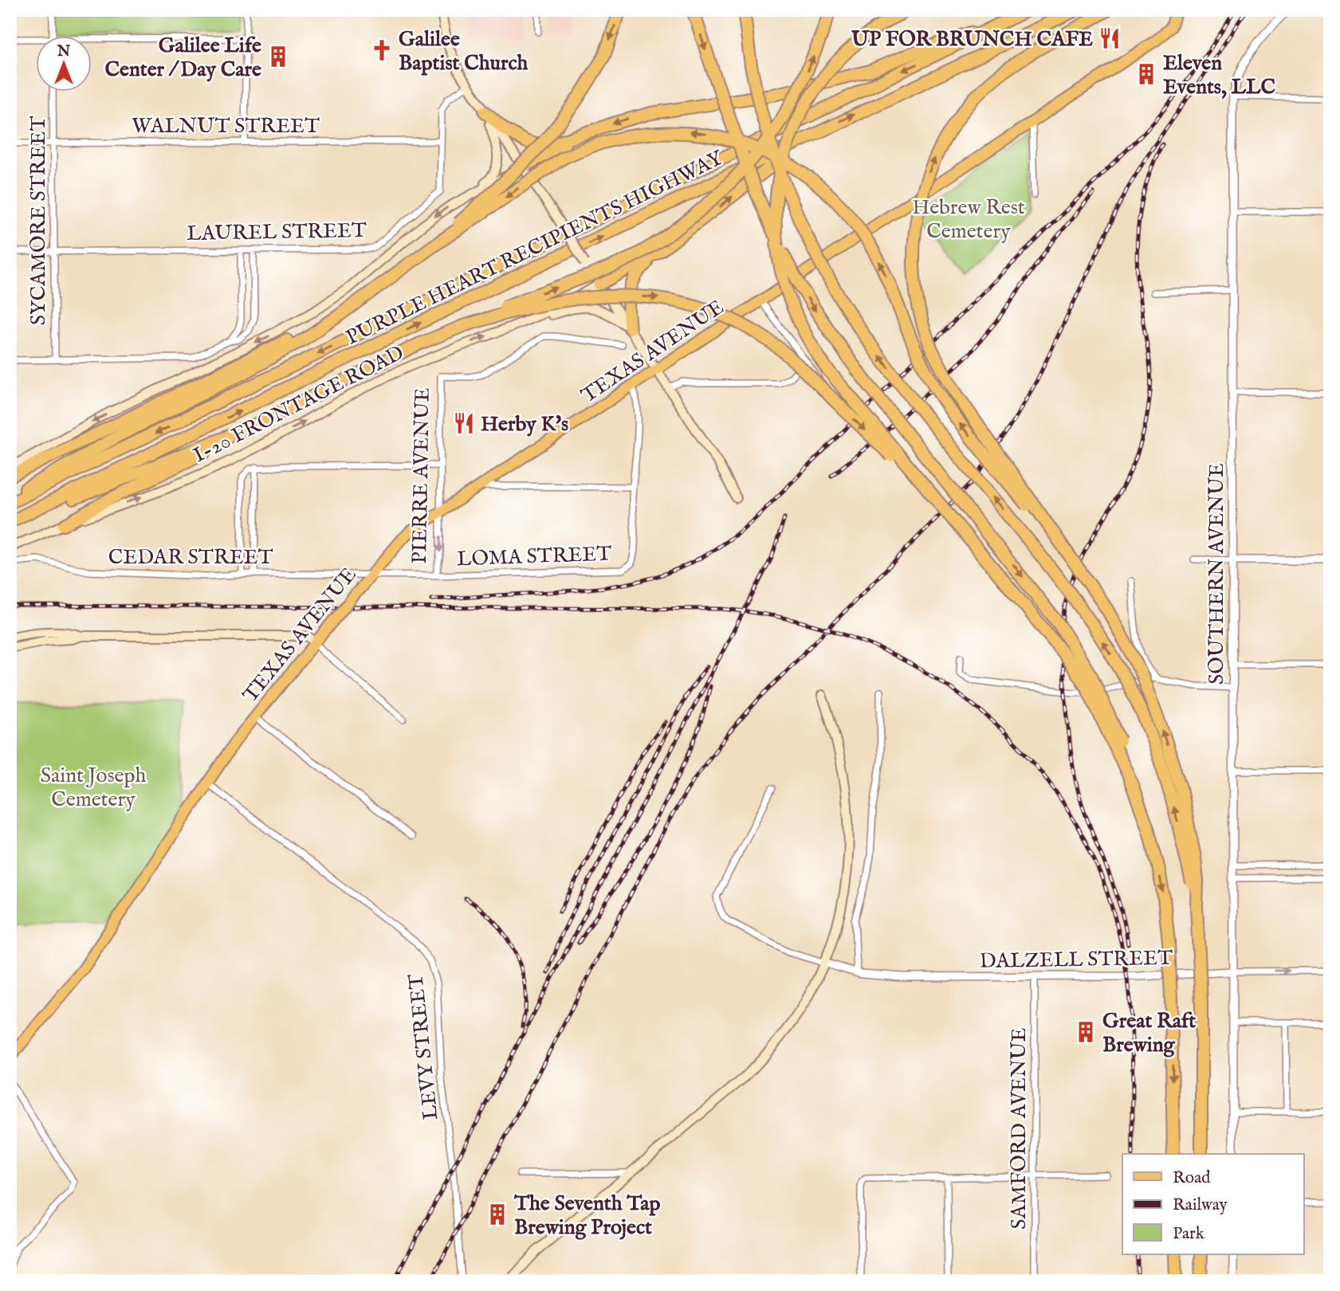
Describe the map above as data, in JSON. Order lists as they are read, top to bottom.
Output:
{
  "streets": {
    "highway": ["PURPLE HEART RECIPIENTS HIGHWAY"],
    "main road": ["TEXAS AVENUE", "I-20 FRONTAGE ROAD"],
    "street": [
      "WALNUT STREET",
      "SYCAMORE STREET",
      "LAUREL STREET",
      "PIERRE AVENUE",
      "LOMA STREET",
      "CEDAR STREET",
      "SOUTHERN AVENUE",
      "DALZELL STREET",
      "LEVY STREET",
      "SAMFORD AVENUE"
    ]
  },
  "crossings": [
    ["WALNUT STREET", "SYCAMORE STREET"],
    ["WALNUT STREET", "LAUREL STREET"],
    ["SYCAMORE STREET", "LAUREL STREET"],
    ["TEXAS AVENUE", "PIERRE AVENUE"],
    ["TEXAS AVENUE", "LOMA STREET"],
    ["TEXAS AVENUE", "CEDAR STREET"],
    ["TEXAS AVENUE", "LEVY STREET"],
    ["PIERRE AVENUE", "LOMA STREET"],
    ["LOMA STREET", "CEDAR STREET"],
    ["SOUTHERN AVENUE", "DALZELL STREET"],
    ["DALZELL STREET", "SAMFORD AVENUE"]
  ],
  "one_way": ["I-20 FRONTAGE ROAD"],
  "parks": ["Hebrew Rest Cemetery", "Saint Joseph Cemetery"],
  "places": {
    "restaurant": ["UP FOR BRUNCH CAFE", "Herby K's"],
    "church": ["Galilee Baptist Church"],
    "building": [
      "Galilee Life Center / Day Care",
      "Eleven Events, LLC",
      "Great Raft Brewing",
      "The Seventh Tap Brewing Project"
    ]
  },
  "legend": ["Road", "Railway", "Park"],
  "north": "top"
}
